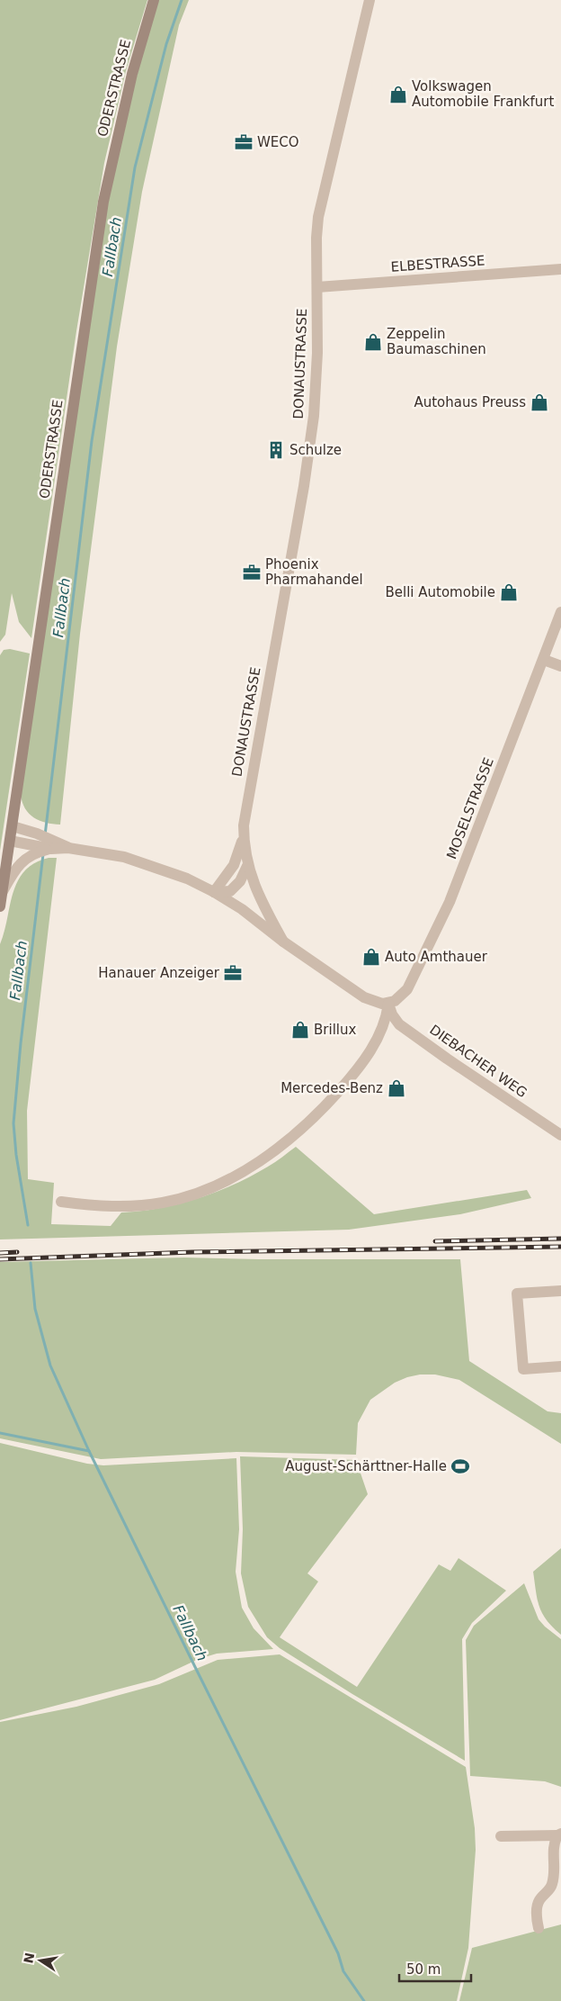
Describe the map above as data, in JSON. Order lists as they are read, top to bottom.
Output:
{
  "streets": {
    "street": [
      "ODERSTRASSE",
      "ELBESTRASSE",
      "DONAUSTRASSE",
      "MOSELSTRASSE",
      "DIEBACHER WEG"
    ]
  },
  "crossings": [
    ["ELBESTRASSE", "DONAUSTRASSE"],
    ["MOSELSTRASSE", "DIEBACHER WEG"]
  ],
  "water": ["Fallbach"],
  "places": {
    "shop": [
      "Volkswagen Automobile Frankfurt",
      "Zeppelin Baumaschinen",
      "Autohaus Preuss",
      "Belli Automobile",
      "Auto Amthauer",
      "Brillux",
      "Mercedes-Benz"
    ],
    "office": ["WECO", "Phoenix Pharmahandel", "Hanauer Anzeiger"],
    "building": ["Schulze"],
    "sports": ["August-Schärttner-Halle"]
  },
  "scale_bar": "50 m",
  "north": "left"
}
